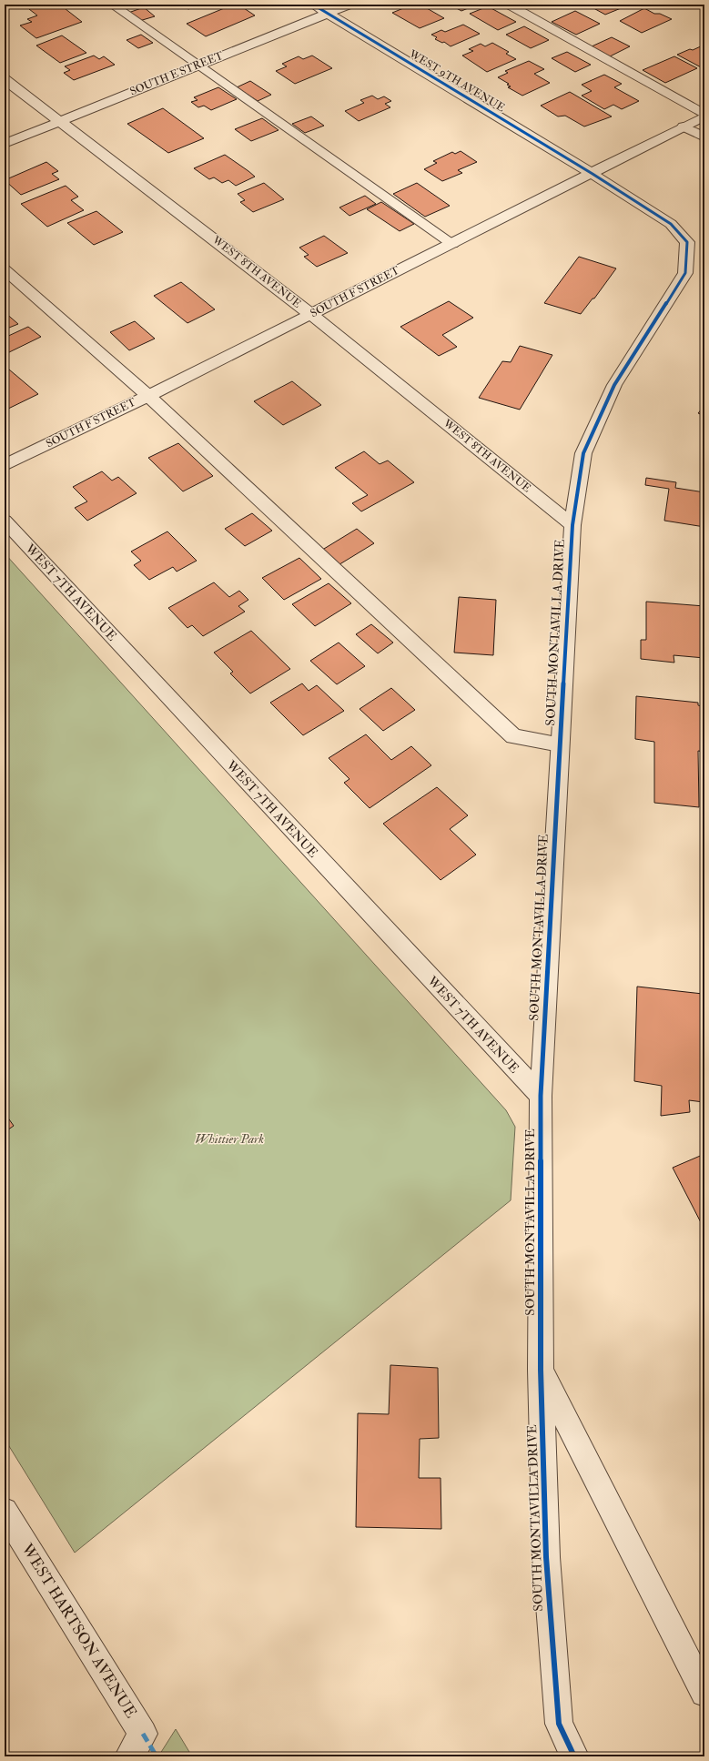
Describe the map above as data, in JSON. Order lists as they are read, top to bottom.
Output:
{
  "streets": {
    "street": [
      "SOUTH E STREET",
      "WEST 9TH AVENUE",
      "WEST 8TH AVENUE",
      "SOUTH F STREET",
      "WEST 7TH AVENUE",
      "SOUTH MONTAVILLA DRIVE",
      "WEST HARTSON AVENUE"
    ]
  },
  "crossings": [
    ["SOUTH E STREET", "WEST 9TH AVENUE"],
    ["SOUTH E STREET", "WEST 8TH AVENUE"],
    ["WEST 9TH AVENUE", "SOUTH F STREET"],
    ["WEST 9TH AVENUE", "SOUTH MONTAVILLA DRIVE"],
    ["WEST 8TH AVENUE", "SOUTH F STREET"],
    ["WEST 8TH AVENUE", "SOUTH MONTAVILLA DRIVE"],
    ["SOUTH F STREET", "SOUTH MONTAVILLA DRIVE"],
    ["WEST 7TH AVENUE", "SOUTH MONTAVILLA DRIVE"]
  ],
  "parks": ["Whittier Park"]
}
